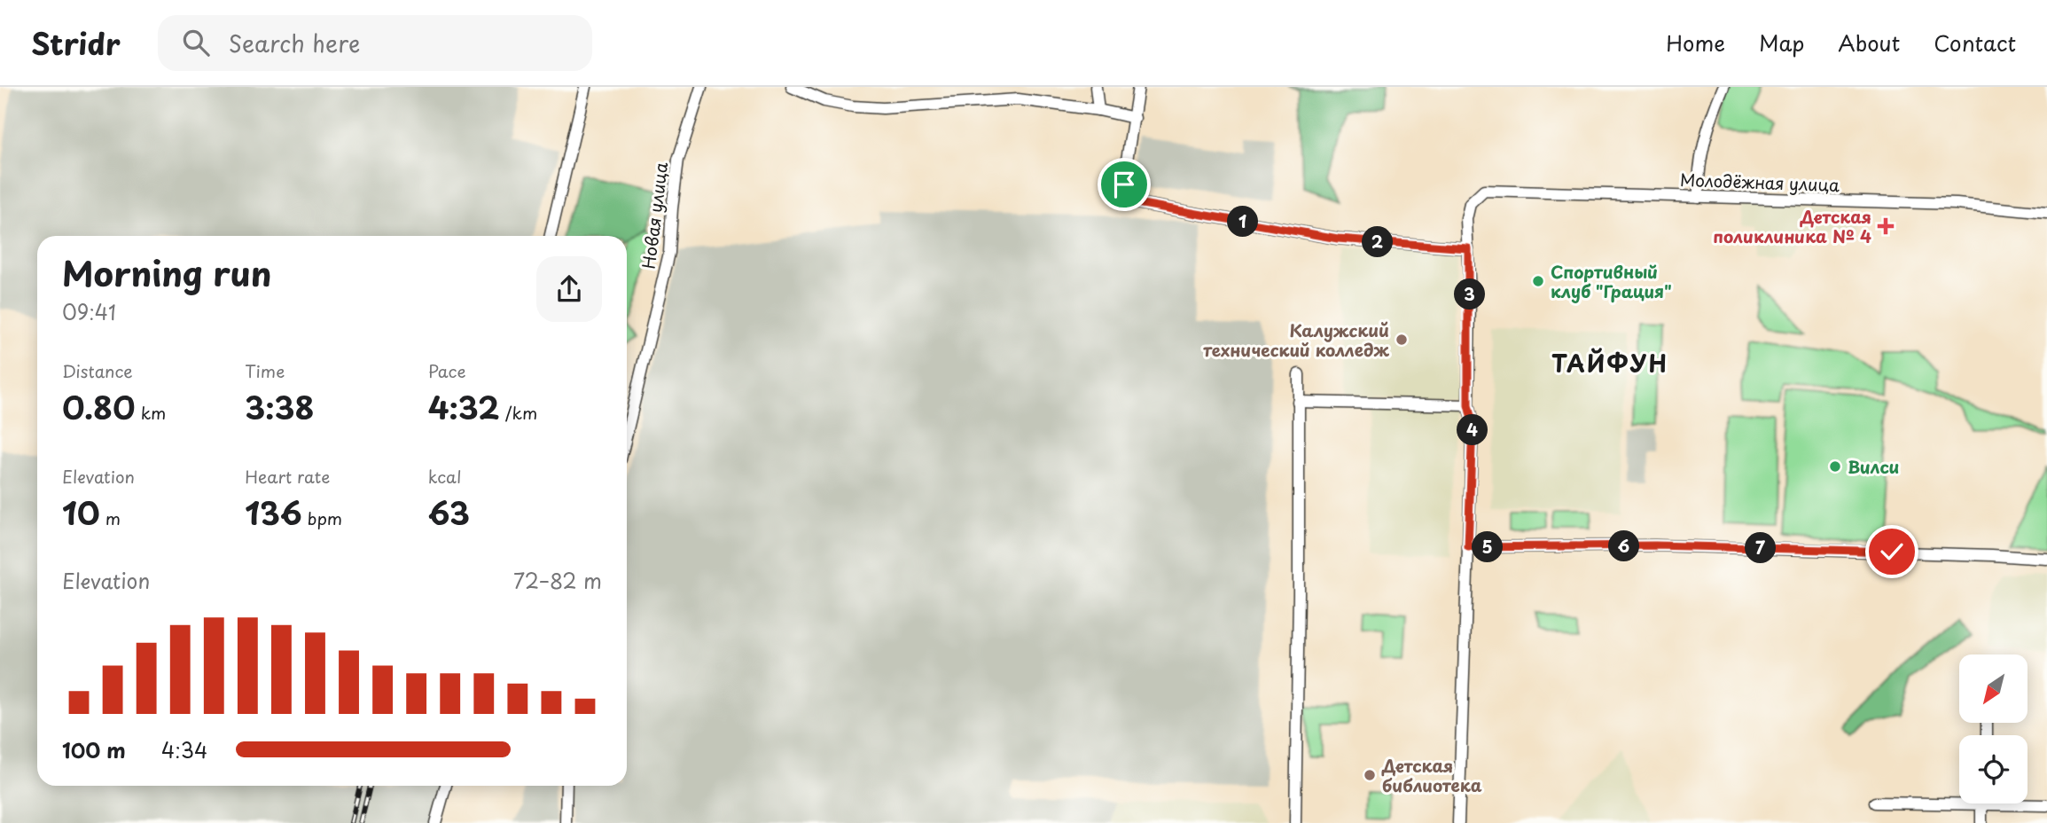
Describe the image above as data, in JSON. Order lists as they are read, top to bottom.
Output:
{
  "streets": {
    "street": ["Молодёжная улица", "Новая улица"]
  },
  "districts": ["ТАЙФУН"],
  "places": {
    "health": ["Детская поликлиника № 4"],
    "other": [
      "Спортивный клуб \"Грация\"",
      "Калужский технический колледж",
      "Вилси",
      "Детская библиотека"
    ]
  },
  "north": "bottom left",
  "page": {
    "header": "Stridr",
    "search": "Search here",
    "nav": [
      "Home",
      "Map",
      "About",
      "Contact"
    ],
    "pins": [
      "1",
      "2",
      "3",
      "4",
      "6",
      "5",
      "7"
    ],
    "heading": ["Morning run", "09:41"],
    "stats": [
      ["Distance", "0.80 km"],
      ["Time", "3:38"],
      ["Pace", "4:32 /km"],
      ["Elevation", "10 m"],
      ["Heart rate", "136 bpm"],
      ["kcal", "63"]
    ],
    "chart": ["Elevation", "72–82 m"],
    "list": [
      {
        "name": "100 m",
        "note": "4:34"
      }
    ]
  }
}
